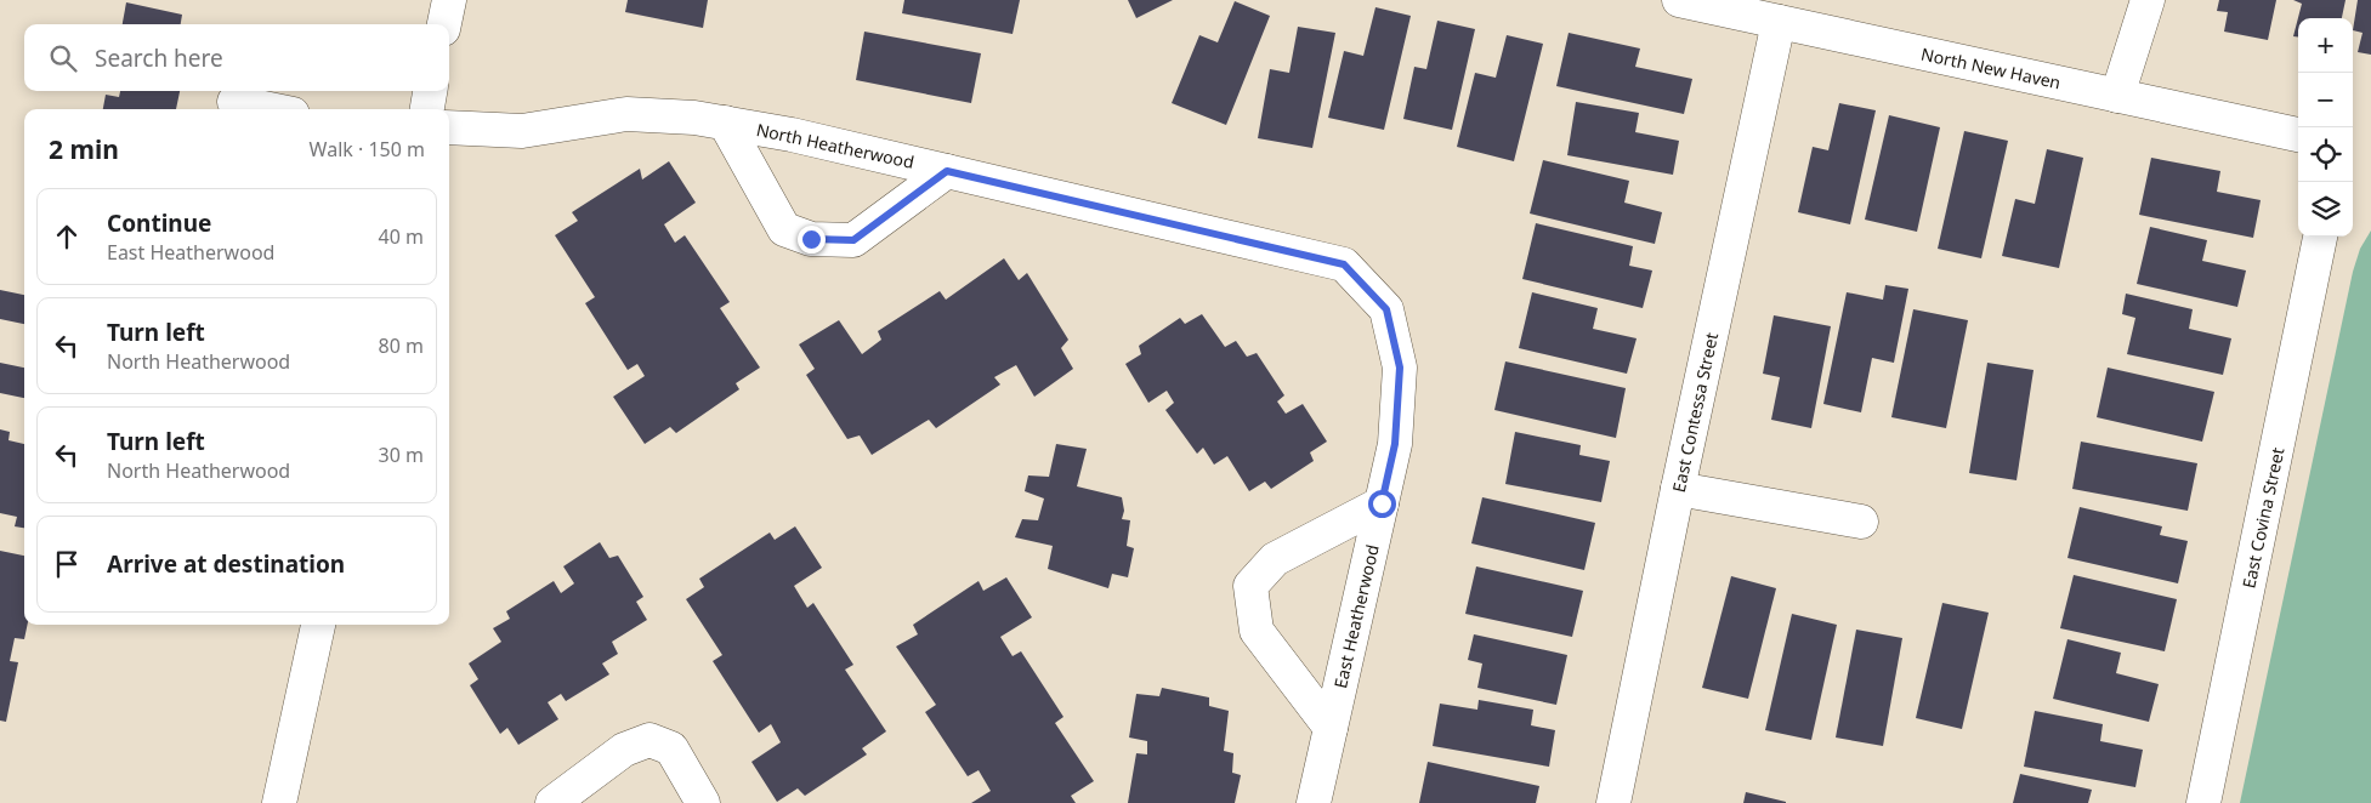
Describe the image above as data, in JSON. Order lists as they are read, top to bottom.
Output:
{
  "streets": {
    "street": [
      "North New Haven",
      "North Heatherwood",
      "East Contessa Street",
      "East Covina Street",
      "East Heatherwood"
    ]
  },
  "crossings": [
    ["North New Haven", "East Contessa Street"],
    ["North Heatherwood", "East Heatherwood"]
  ],
  "page": {
    "map_buttons": ["+", "−"],
    "search": "Search here",
    "heading": ["2 min", "Walk · 150 m"],
    "list": [
      ["Continue", "East Heatherwood", "40 m"],
      ["Turn left", "North Heatherwood", "80 m"],
      ["Turn left", "North Heatherwood", "30 m"],
      "Arrive at destination"
    ]
  }
}
